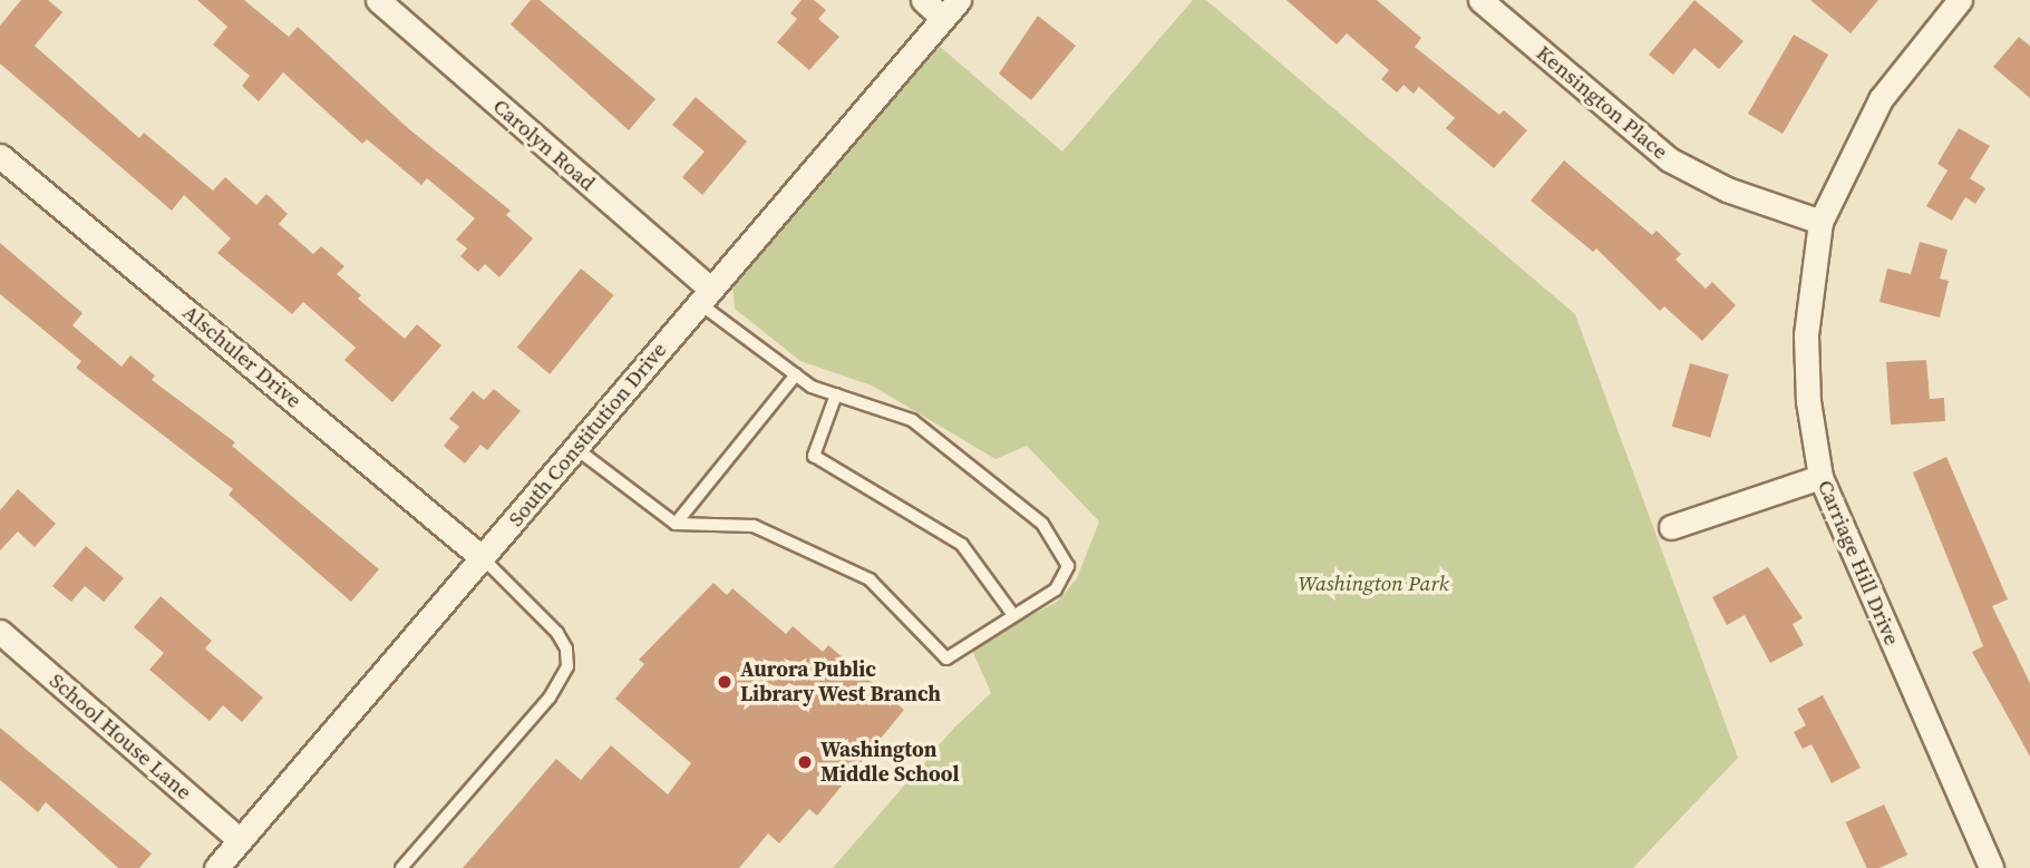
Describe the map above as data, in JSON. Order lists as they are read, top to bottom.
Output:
{
  "streets": {
    "street": [
      "Kensington Place",
      "Carolyn Road",
      "Alschuler Drive",
      "South Constitution Drive",
      "Carriage Hill Drive",
      "School House Lane"
    ]
  },
  "crossings": [
    ["Kensington Place", "Carriage Hill Drive"],
    ["Carolyn Road", "South Constitution Drive"],
    ["Alschuler Drive", "South Constitution Drive"],
    ["South Constitution Drive", "School House Lane"]
  ],
  "parks": ["Washington Park"],
  "places": ["Aurora Public Library West Branch", "Washington Middle School"]
}
